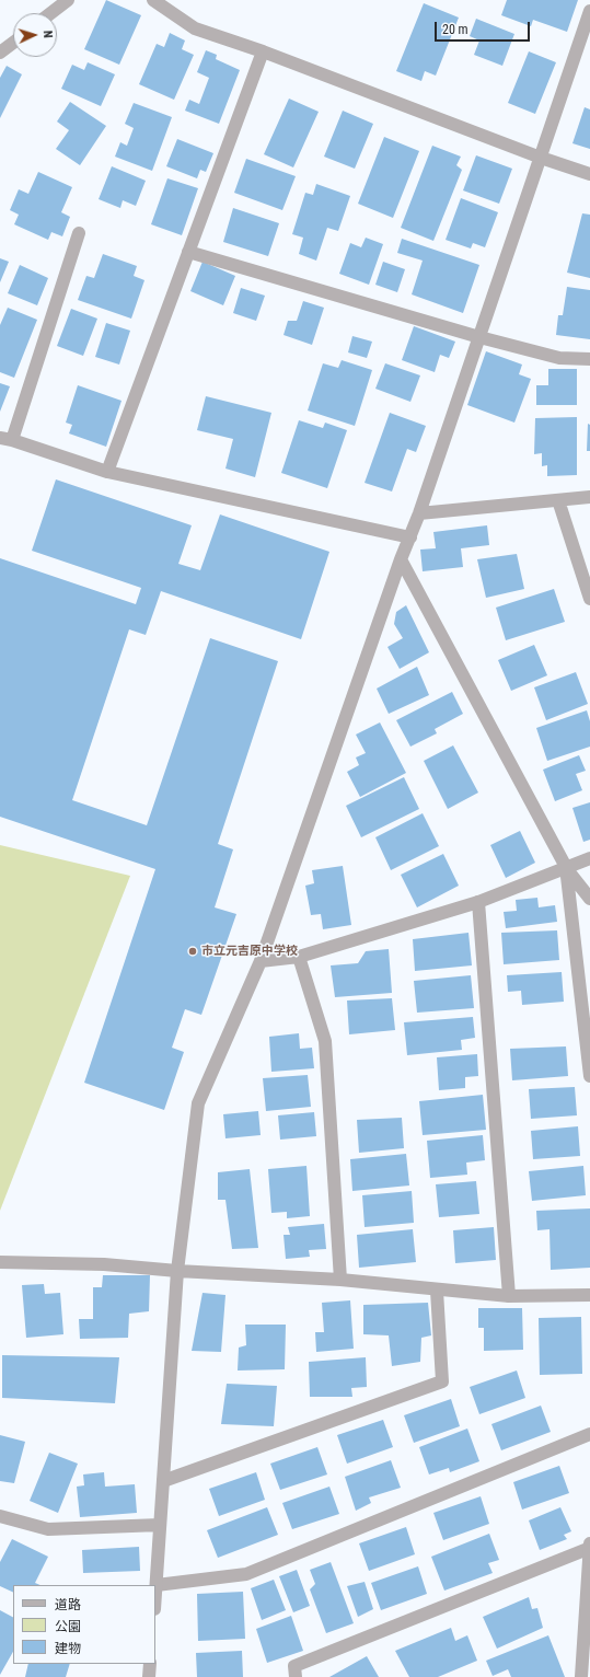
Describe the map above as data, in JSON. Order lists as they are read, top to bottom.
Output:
{
  "places": ["市立元吉原中学校"],
  "legend": ["道路", "公園", "建物"],
  "scale_bar": "20 m",
  "north": "right"
}
